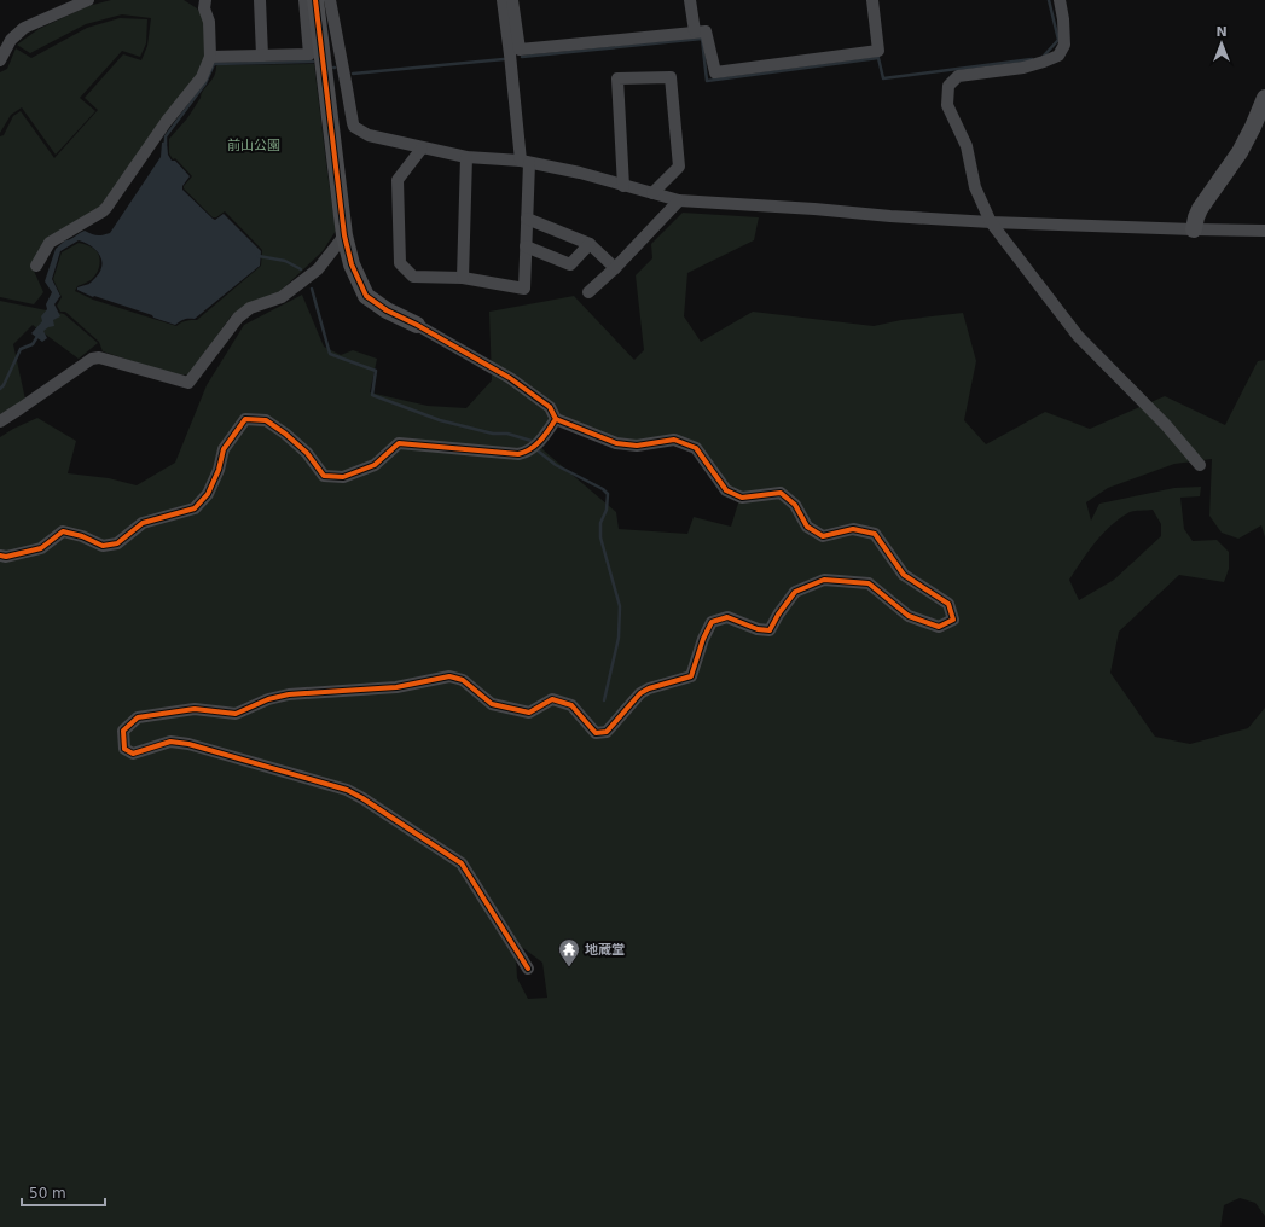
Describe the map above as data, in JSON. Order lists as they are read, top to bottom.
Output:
{
  "parks": ["前山公園"],
  "places": {
    "temple": ["地蔵堂"]
  },
  "scale_bar": "50 m",
  "north": "top"
}
